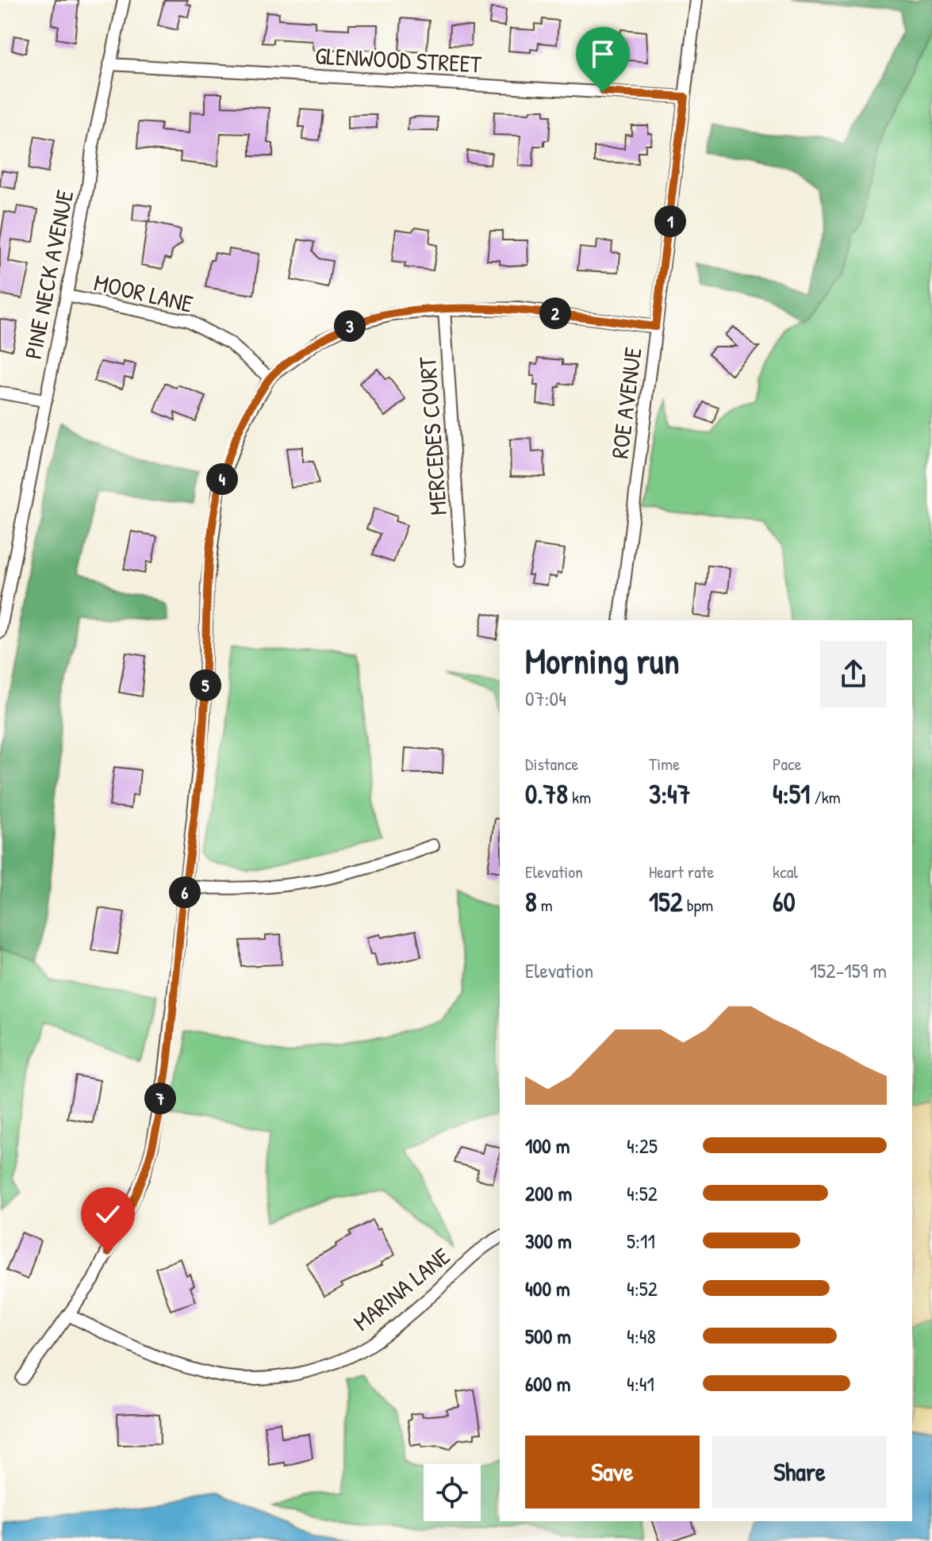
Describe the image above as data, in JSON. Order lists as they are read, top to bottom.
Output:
{
  "streets": {
    "street": [
      "GLENWOOD STREET",
      "PINE NECK AVENUE",
      "MOOR LANE",
      "ROE AVENUE",
      "MERCEDES COURT",
      "MARINA LANE"
    ]
  },
  "crossings": [
    ["GLENWOOD STREET", "PINE NECK AVENUE"],
    ["GLENWOOD STREET", "ROE AVENUE"],
    ["PINE NECK AVENUE", "MOOR LANE"]
  ],
  "page": {
    "pins": [
      "1",
      "2",
      "3",
      "4",
      "5",
      "6",
      "7"
    ],
    "heading": ["Morning run", "07:04"],
    "stats": [
      ["Distance", "0.78 km"],
      ["Time", "3:47"],
      ["Pace", "4:51 /km"],
      ["Elevation", "8 m"],
      ["Heart rate", "152 bpm"],
      ["kcal", "60"]
    ],
    "chart": ["Elevation", "152–159 m"],
    "list": [
      {
        "name": "100 m",
        "note": "4:25"
      },
      {
        "name": "200 m",
        "note": "4:52"
      },
      {
        "name": "300 m",
        "note": "5:11"
      },
      {
        "name": "400 m",
        "note": "4:52"
      },
      {
        "name": "500 m",
        "note": "4:48"
      },
      {
        "name": "600 m",
        "note": "4:41"
      }
    ],
    "buttons": ["Save", "Share"]
  }
}
